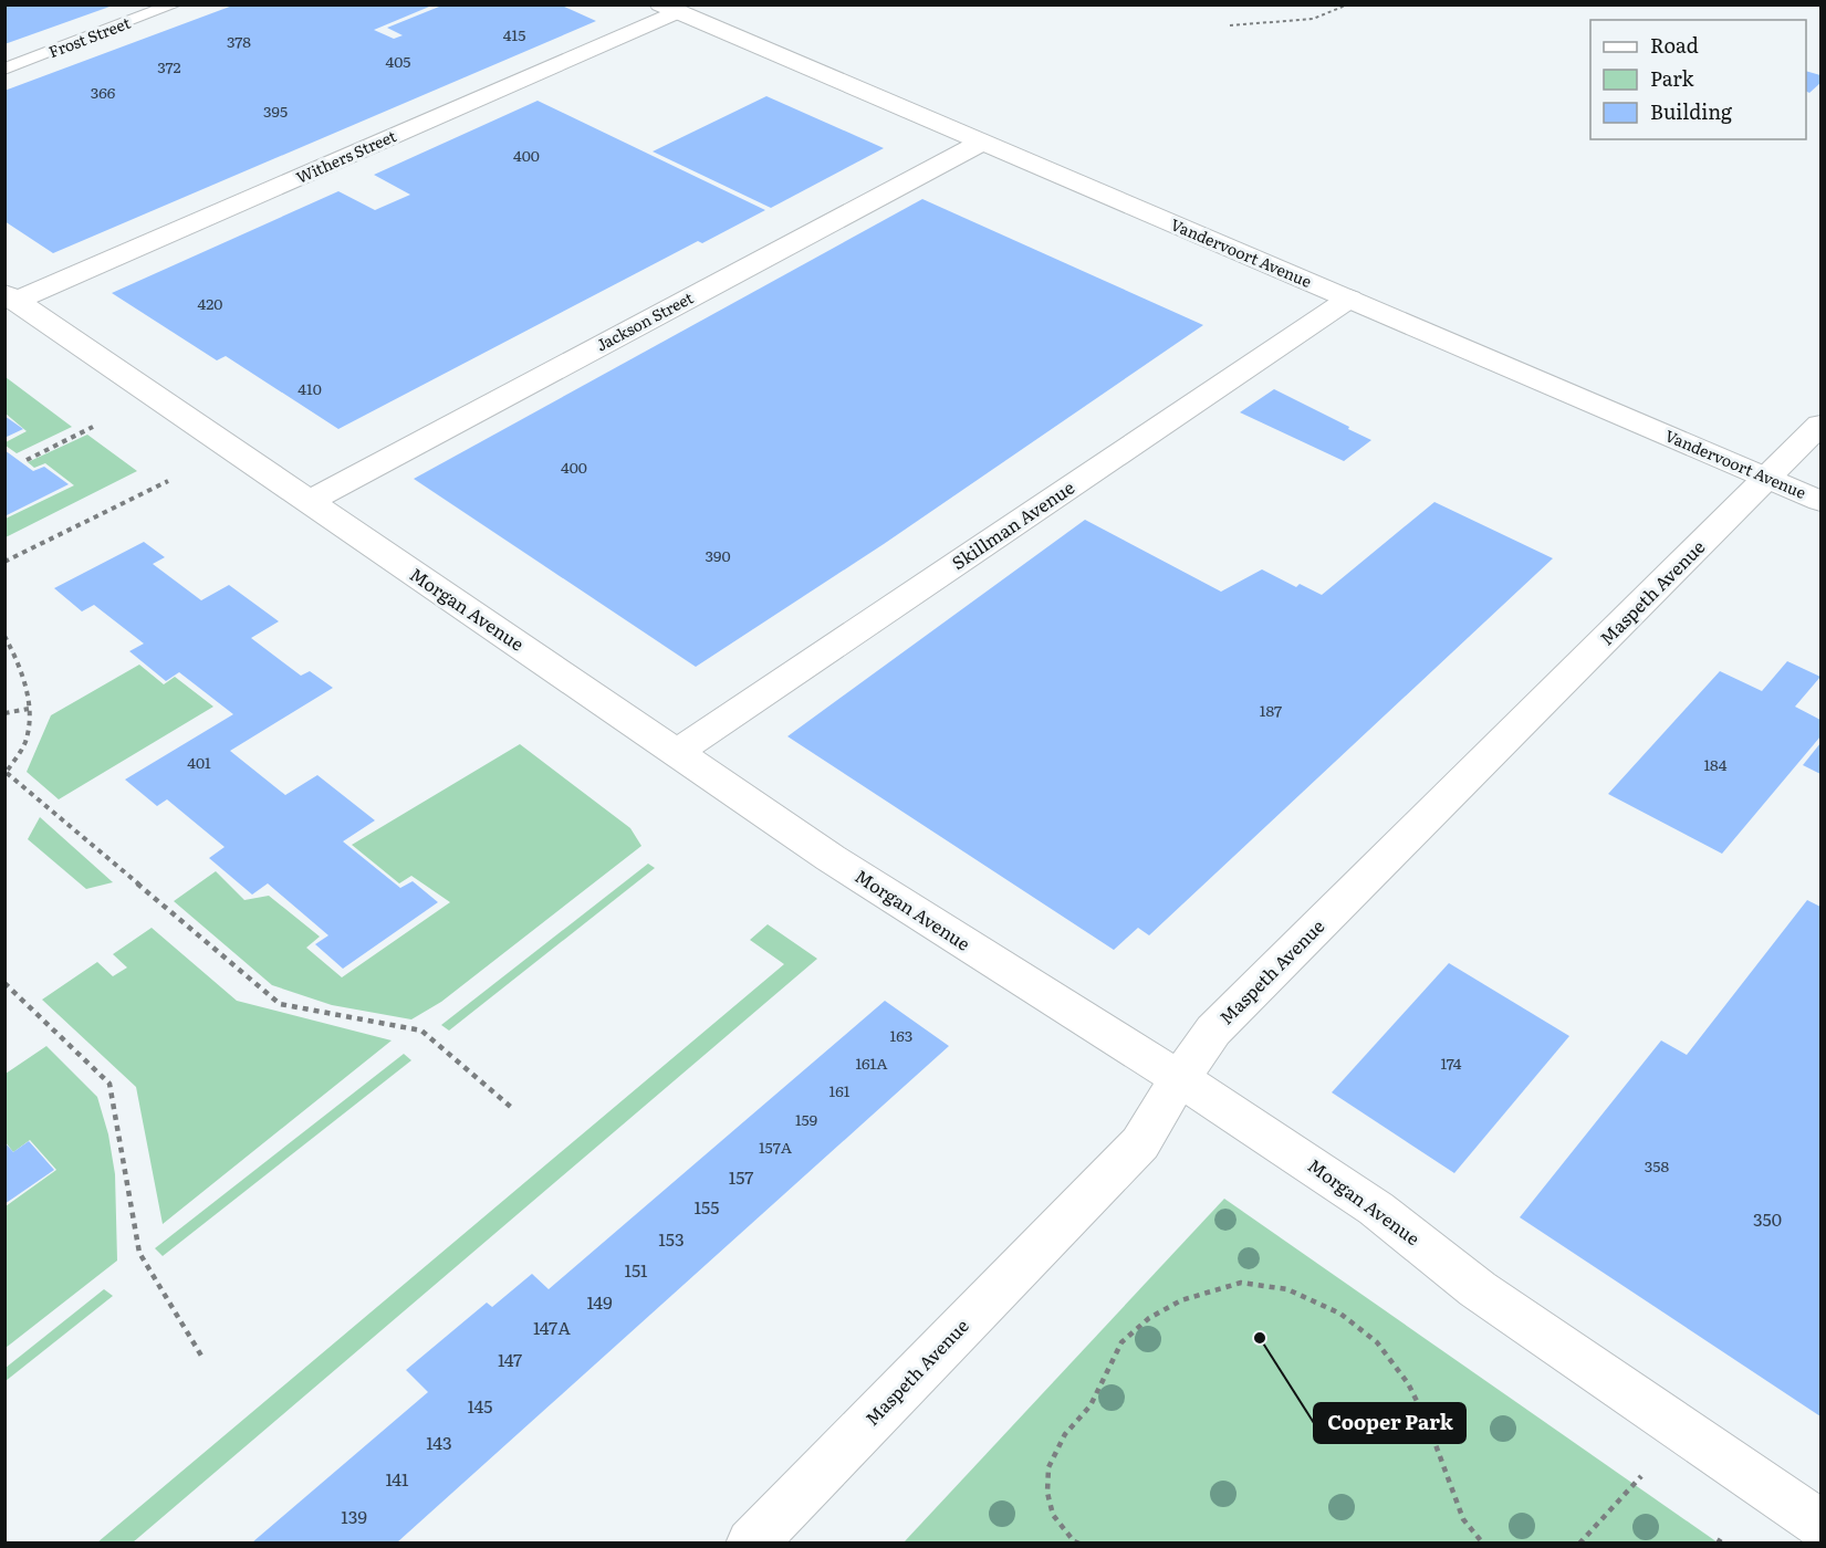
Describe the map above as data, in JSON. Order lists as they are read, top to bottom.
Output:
{
  "streets": {
    "street": [
      "Withers Street",
      "Vandervoort Avenue",
      "Jackson Street",
      "Skillman Avenue",
      "Maspeth Avenue",
      "Morgan Avenue"
    ],
    "lane": ["Frost Street"]
  },
  "crossings": [
    ["Withers Street", "Vandervoort Avenue"],
    ["Withers Street", "Morgan Avenue"],
    ["Vandervoort Avenue", "Jackson Street"],
    ["Vandervoort Avenue", "Skillman Avenue"],
    ["Vandervoort Avenue", "Maspeth Avenue"],
    ["Jackson Street", "Morgan Avenue"],
    ["Skillman Avenue", "Morgan Avenue"],
    ["Maspeth Avenue", "Morgan Avenue"]
  ],
  "places": ["Cooper Park"],
  "house_numbers": [
    "415",
    "378",
    "405",
    "372",
    "366",
    "395",
    "400",
    "420",
    "410",
    "400",
    "390",
    "187",
    "401",
    "184",
    "163",
    "161A",
    "174",
    "161",
    "159",
    "157A",
    "358",
    "157",
    "155",
    "350",
    "153",
    "151",
    "149",
    "147A",
    "147",
    "145",
    "143",
    "141",
    "139"
  ],
  "legend": ["Road", "Park", "Building"]
}
